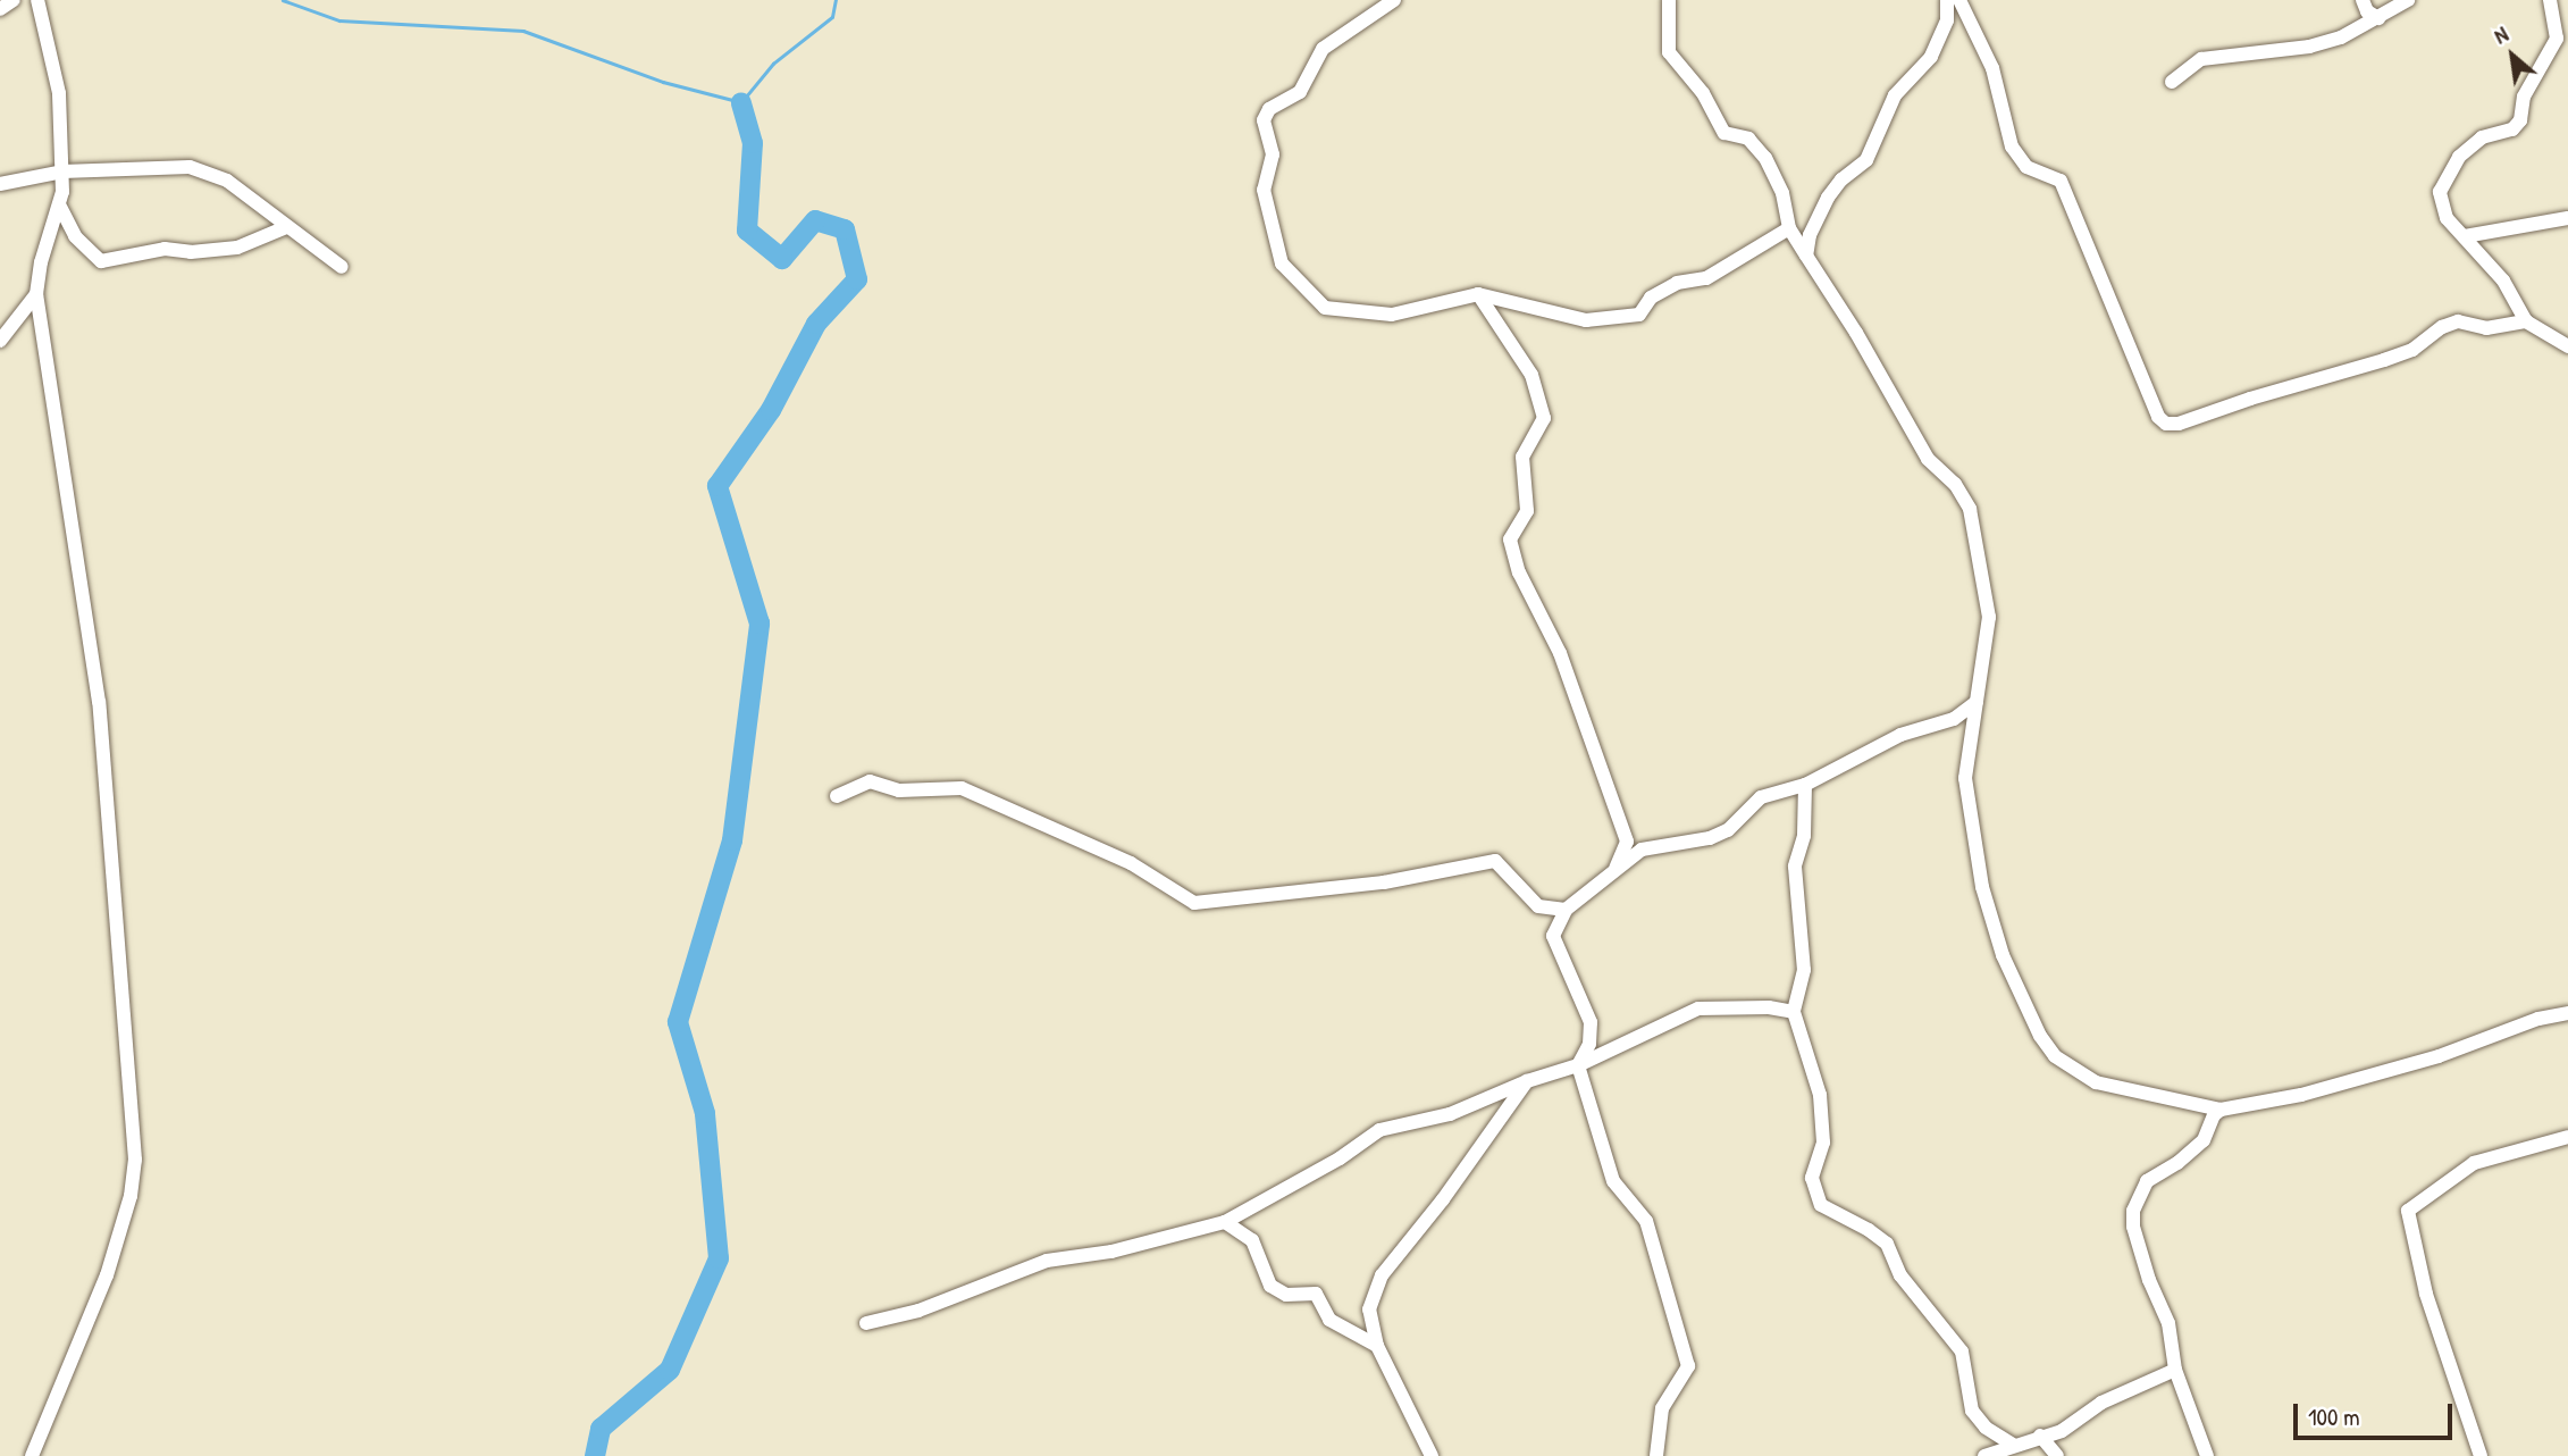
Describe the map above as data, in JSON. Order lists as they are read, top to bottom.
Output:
{
  "scale_bar": "100 m",
  "north": "top left"
}
